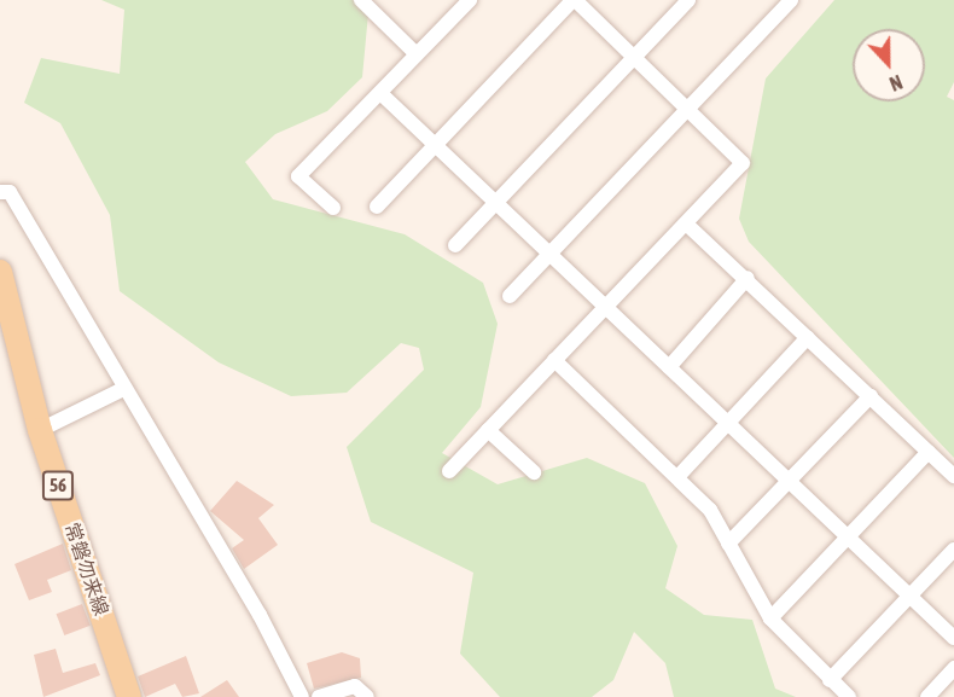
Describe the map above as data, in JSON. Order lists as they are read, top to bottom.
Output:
{
  "streets": {
    "main road": ["56", "常磐勿来線"]
  },
  "north": "bottom"
}
